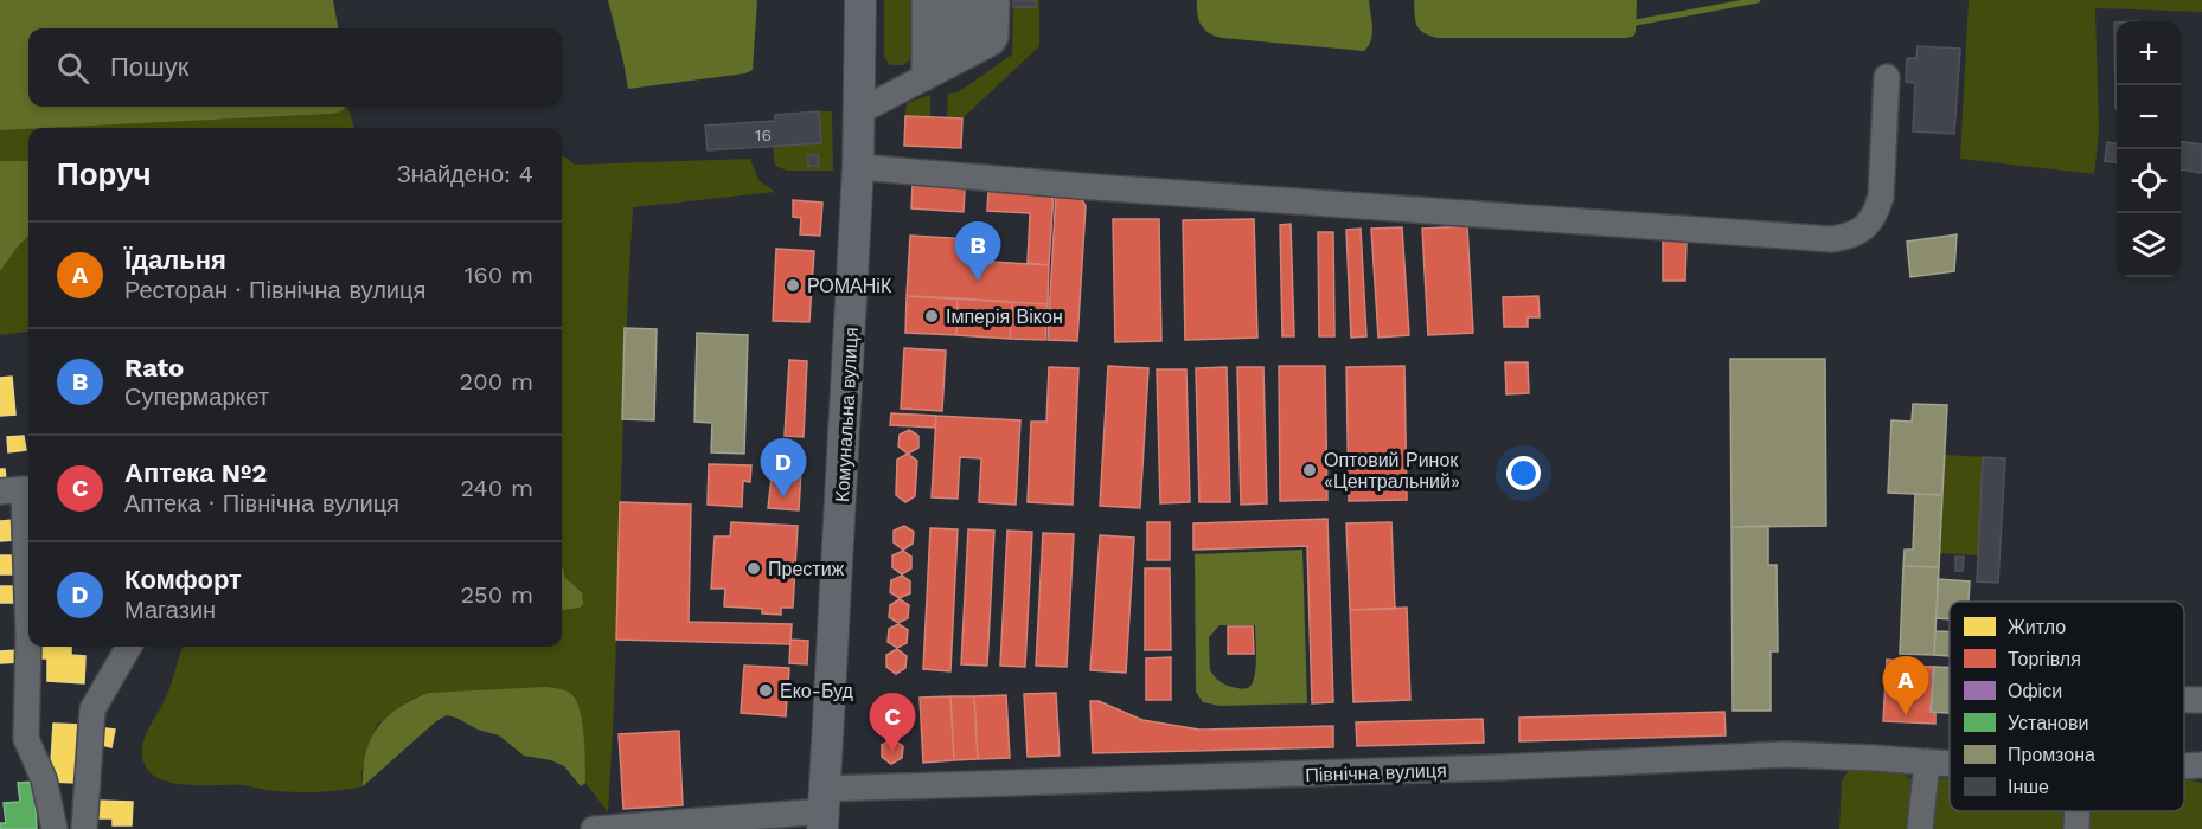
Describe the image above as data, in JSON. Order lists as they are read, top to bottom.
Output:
{
  "streets": {
    "main road": ["Комунальна вулиця"],
    "street": ["Північна вулиця"]
  },
  "crossings": [
    ["Комунальна вулиця", "Північна вулиця"]
  ],
  "places": [
    "РОМАНіК",
    "Імперія Вікон",
    "Оптовий Ринок «Центральний»",
    "Престиж",
    "Еко-Буд"
  ],
  "house_numbers": ["16"],
  "legend": [
    "Житло",
    "Торгівля",
    "Офіси",
    "Установи",
    "Промзона",
    "Інше"
  ],
  "page": {
    "map_buttons": ["+", "−"],
    "search": "Пошук",
    "heading": ["Поруч", "Знайдено: 4"],
    "list": [
      {
        "mark": "A",
        "name": "Їдальня",
        "note": "Ресторан · Північна вулиця",
        "value": "160 m"
      },
      {
        "mark": "B",
        "name": "Rato",
        "note": "Супермаркет",
        "value": "200 m"
      },
      {
        "mark": "C",
        "name": "Аптека №2",
        "note": "Аптека · Північна вулиця",
        "value": "240 m"
      },
      {
        "mark": "D",
        "name": "Комфорт",
        "note": "Магазин",
        "value": "250 m"
      }
    ],
    "pins": [
      "B",
      "D",
      "A",
      "C"
    ]
  }
}
